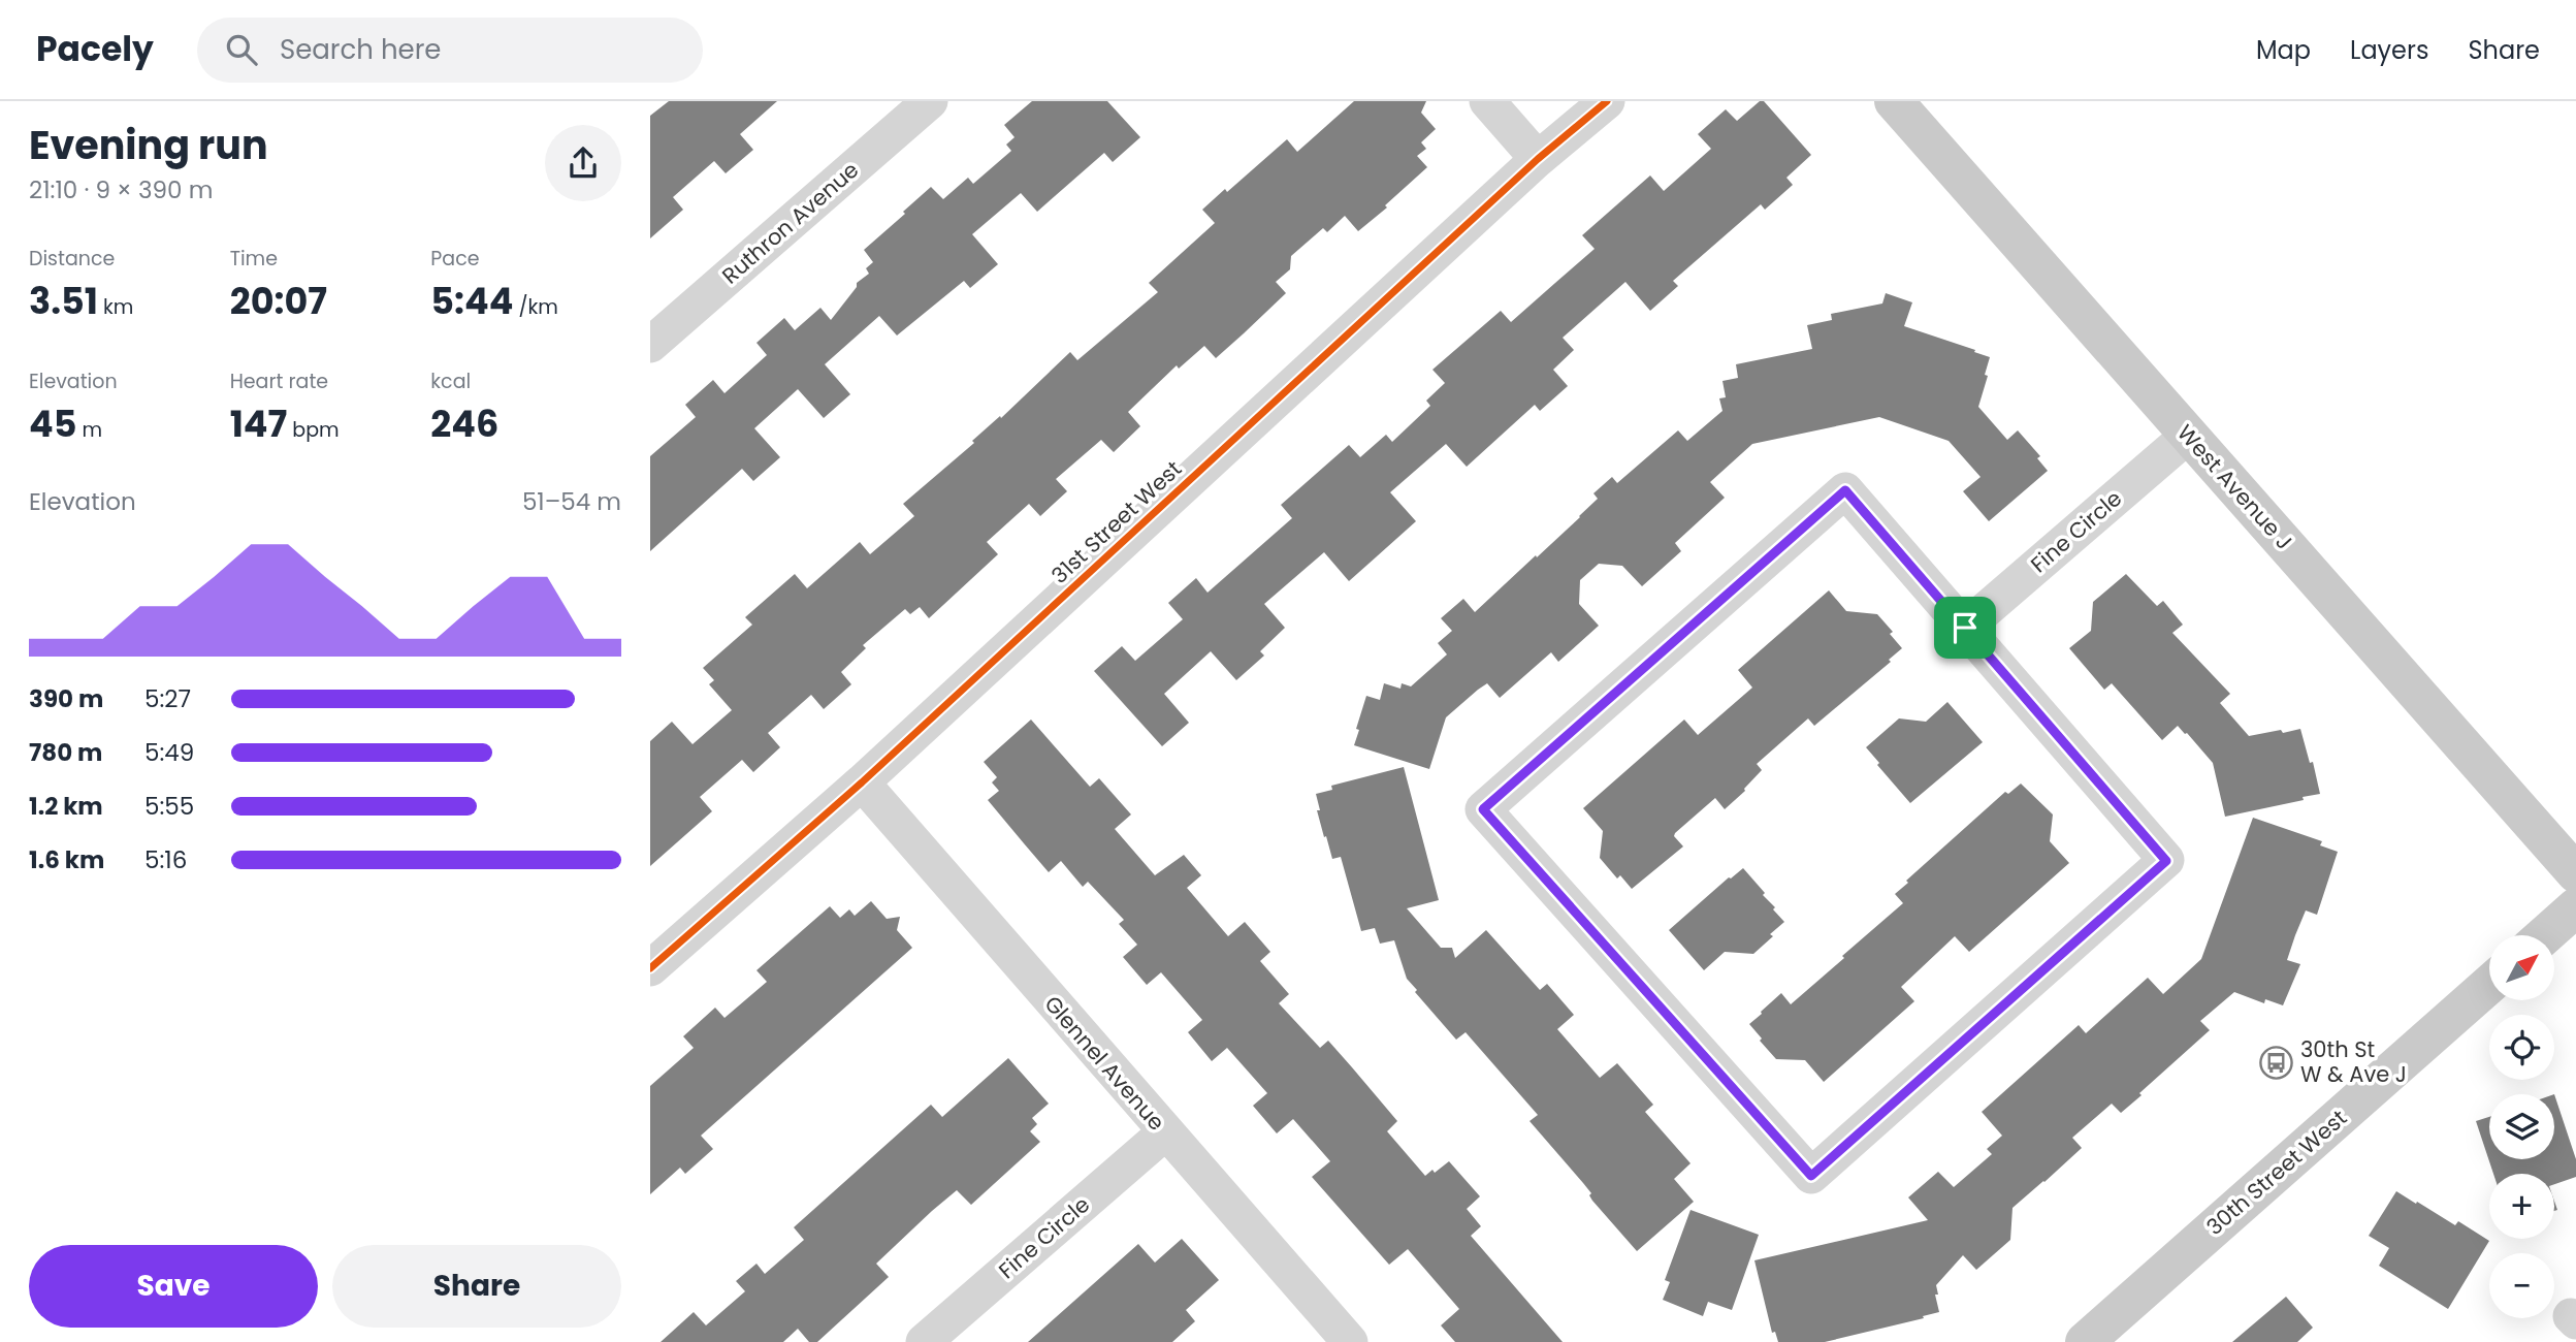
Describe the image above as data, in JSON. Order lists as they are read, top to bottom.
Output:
{
  "streets": {
    "main road": ["West Avenue J", "30th Street West"],
    "street": [
      "Ruthron Avenue",
      "31st Street West",
      "Fine Circle",
      "Glennel Avenue"
    ]
  },
  "crossings": [
    ["West Avenue J", "Fine Circle"],
    ["31st Street West", "Glennel Avenue"],
    ["Fine Circle", "Glennel Avenue"]
  ],
  "places": {
    "bus stop": ["30th St W & Ave J"]
  },
  "north": "top right",
  "page": {
    "header": "Pacely",
    "search": "Search here",
    "nav": ["Map", "Layers", "Share"],
    "heading": ["Evening run", "21:10 · 9 × 390 m"],
    "stats": [
      ["Distance", "3.51 km"],
      ["Time", "20:07"],
      ["Pace", "5:44 /km"],
      ["Elevation", "45 m"],
      ["Heart rate", "147 bpm"],
      ["kcal", "246"]
    ],
    "chart": ["Elevation", "51–54 m"],
    "list": [
      {
        "name": "390 m",
        "note": "5:27"
      },
      {
        "name": "780 m",
        "note": "5:49"
      },
      {
        "name": "1.2 km",
        "note": "5:55"
      },
      {
        "name": "1.6 km",
        "note": "5:16"
      }
    ],
    "map_buttons": ["+", "−"],
    "buttons": ["Save", "Share"]
  }
}
